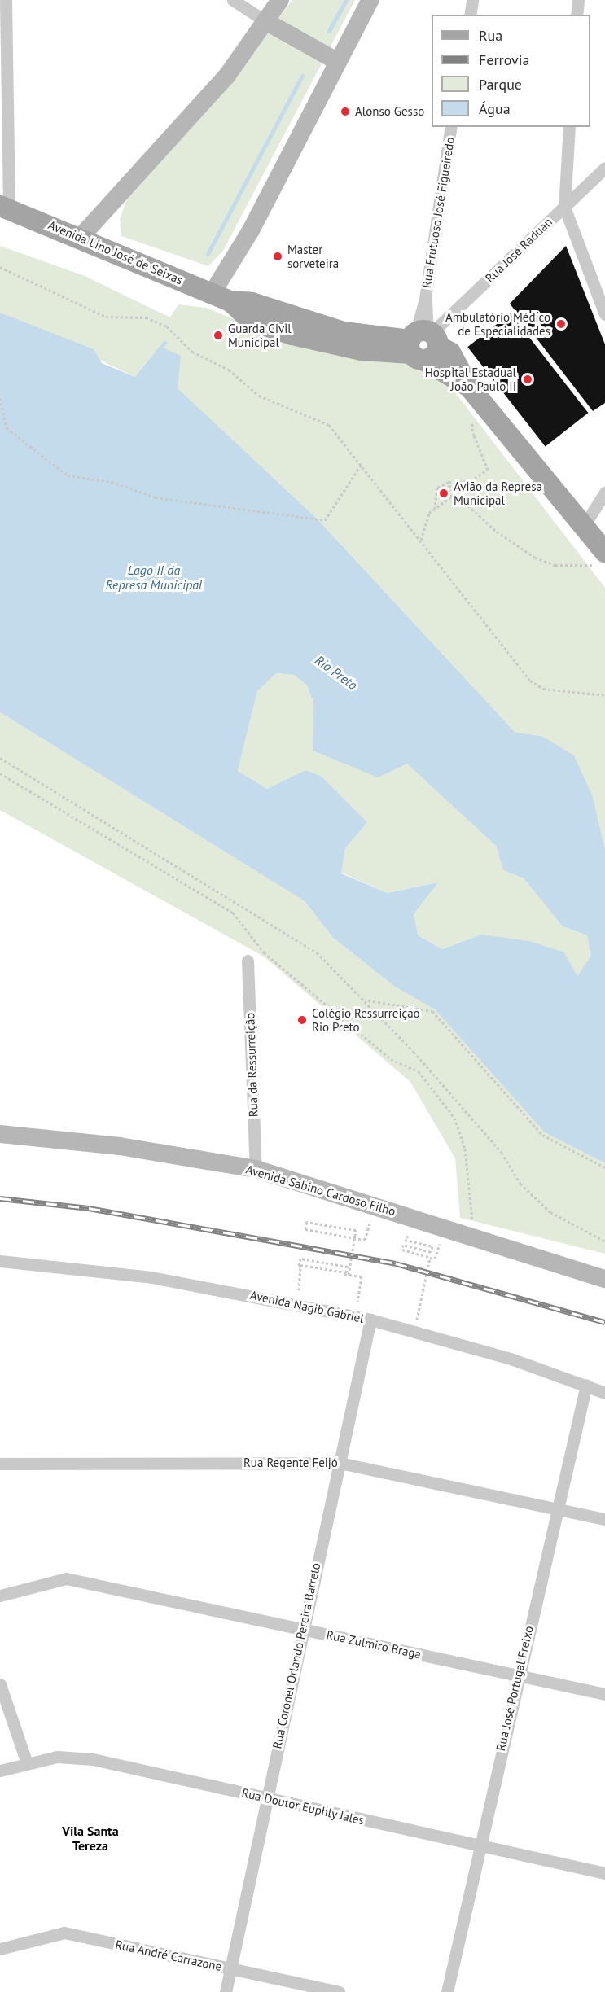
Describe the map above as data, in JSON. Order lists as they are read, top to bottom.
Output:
{
  "streets": {
    "main road": ["Avenida Lino José de Seixas", "Avenida Sabino Cardoso Filho"],
    "street": [
      "Rua Frutuoso José Figueiredo",
      "Rua José Raduan",
      "Rua da Ressurreição",
      "Avenida Nagib Gabriel",
      "Rua Regente Feijó",
      "Rua Zulmiro Braga",
      "Rua Coronel Orlando Pereira Barreto",
      "Rua José Portugal Freixo",
      "Rua Doutor Euphly Jales",
      "Rua André Carrazone"
    ]
  },
  "crossings": [
    ["Rua Frutuoso José Figueiredo", "Rua José Raduan"],
    ["Rua Frutuoso José Figueiredo", "Avenida Lino José de Seixas"],
    ["Rua José Raduan", "Avenida Lino José de Seixas"],
    ["Rua da Ressurreição", "Avenida Sabino Cardoso Filho"],
    ["Avenida Nagib Gabriel", "Rua Coronel Orlando Pereira Barreto"],
    ["Avenida Nagib Gabriel", "Rua José Portugal Freixo"],
    ["Rua Regente Feijó", "Rua Coronel Orlando Pereira Barreto"],
    ["Rua Regente Feijó", "Rua José Portugal Freixo"],
    ["Rua Zulmiro Braga", "Rua Coronel Orlando Pereira Barreto"],
    ["Rua Zulmiro Braga", "Rua José Portugal Freixo"],
    ["Rua Coronel Orlando Pereira Barreto", "Rua Doutor Euphly Jales"],
    ["Rua Coronel Orlando Pereira Barreto", "Rua André Carrazone"],
    ["Rua José Portugal Freixo", "Rua Doutor Euphly Jales"]
  ],
  "districts": ["Vila Santa Tereza"],
  "water": ["Lago II da Represa Municipal", "Rio Preto"],
  "places": [
    "Alonso Gesso",
    "Master sorveteira",
    "Ambulatório Médico de Especialidades",
    "Guarda Civil Municipal",
    "Hospital Estadual João Paulo II",
    "Avião da Represa Municipal",
    "Colégio Ressurreição Rio Preto"
  ],
  "legend": [
    "Rua",
    "Ferrovia",
    "Parque",
    "Água"
  ]
}
